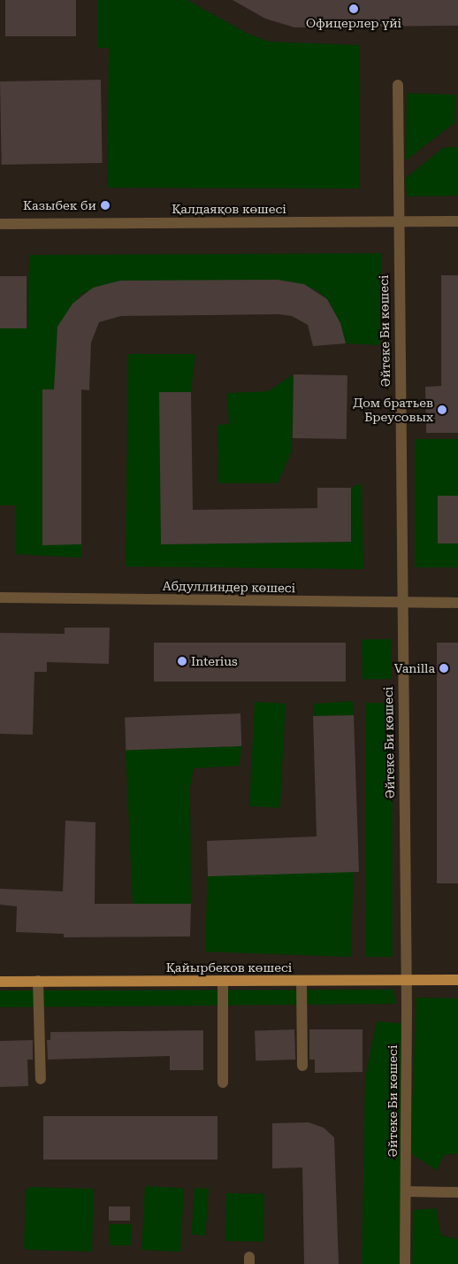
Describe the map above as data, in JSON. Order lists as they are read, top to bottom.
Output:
{
  "streets": {
    "main road": ["Қайырбеков көшесі"],
    "street": ["Қалдаяқов көшесі", "Әйтеке Би көшесі", "Абдуллиндер көшесі"]
  },
  "crossings": [
    ["Қалдаяқов көшесі", "Әйтеке Би көшесі"],
    ["Әйтеке Би көшесі", "Абдуллиндер көшесі"],
    ["Әйтеке Би көшесі", "Қайырбеков көшесі"]
  ],
  "places": [
    "Офицерлер үйі",
    "Казыбек би",
    "Дом братьев Бреусовых",
    "Interius",
    "Vanilla"
  ]
}
